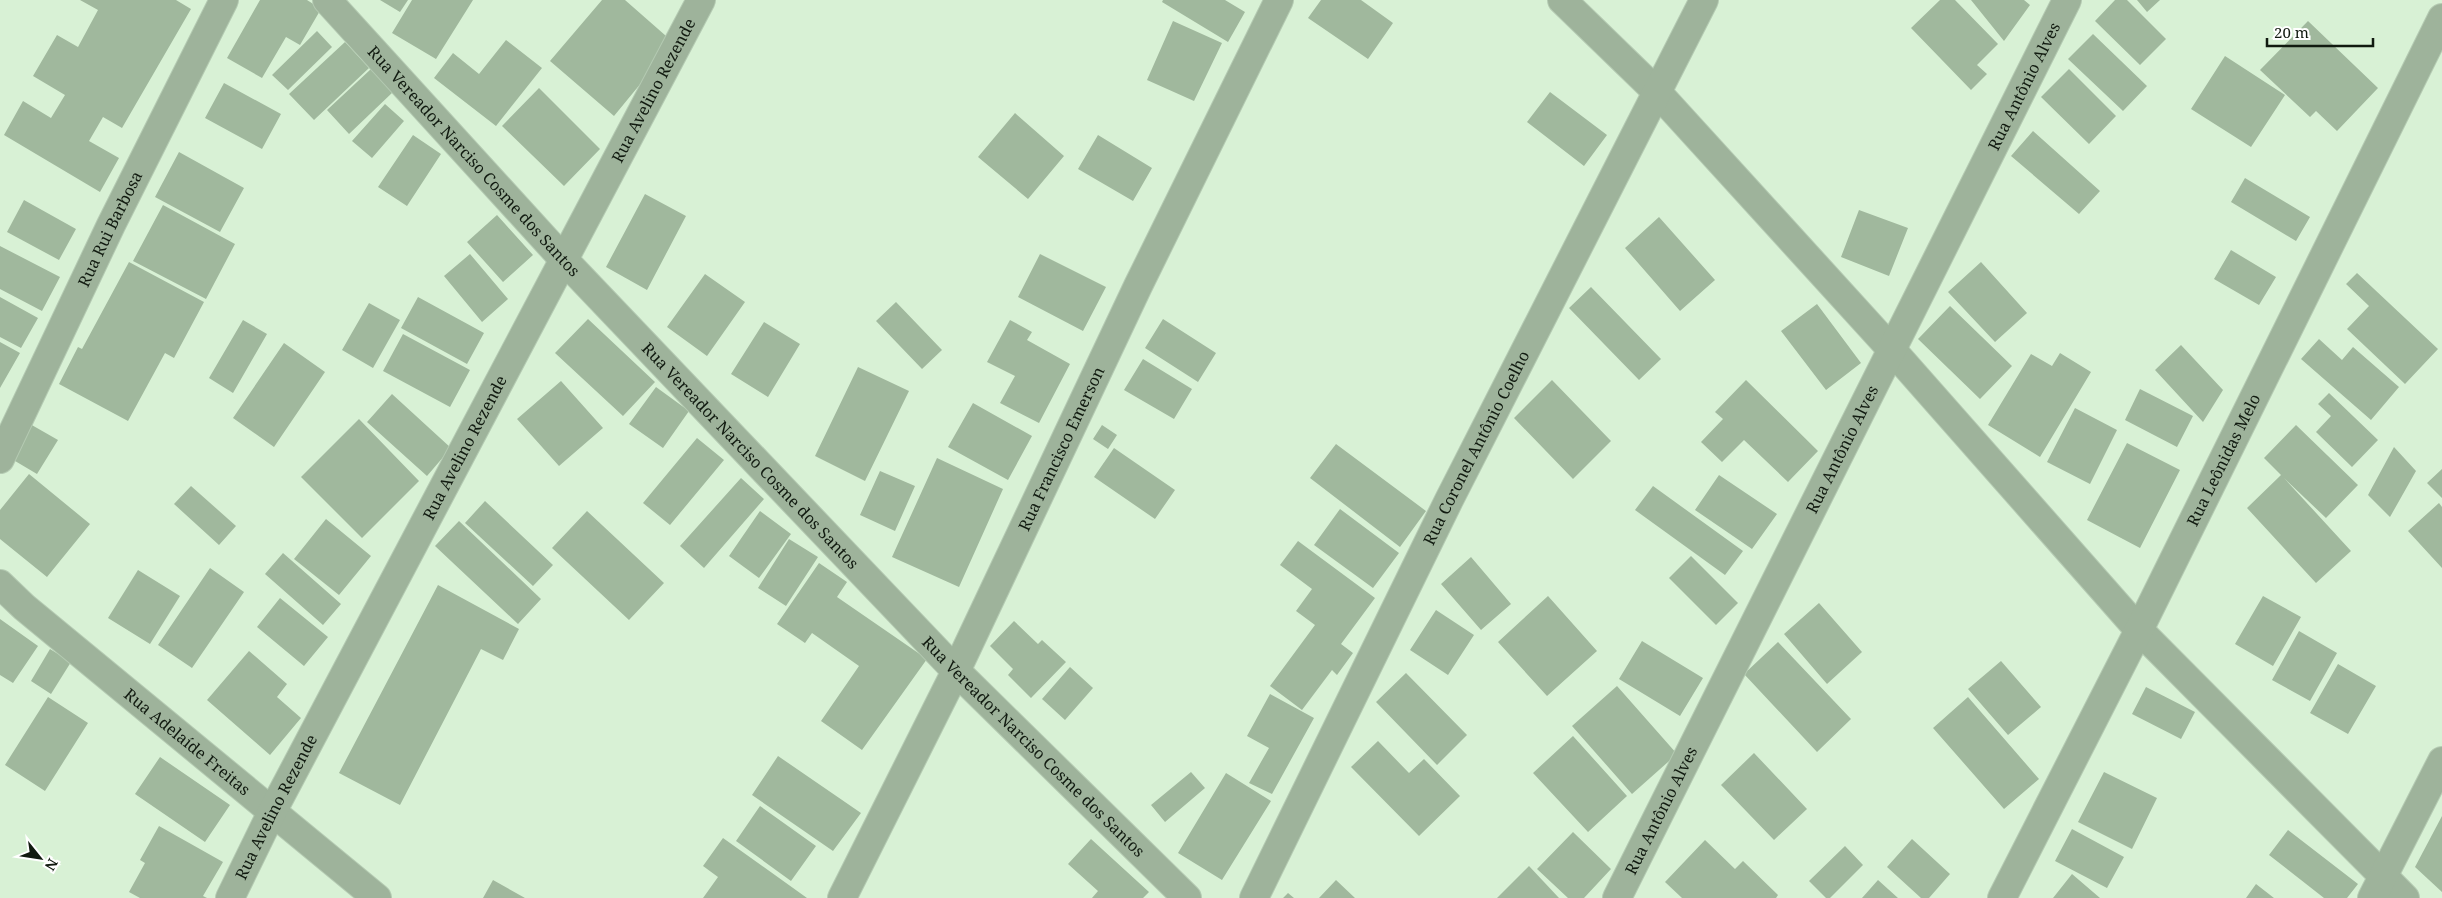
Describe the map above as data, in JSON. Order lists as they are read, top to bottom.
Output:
{
  "streets": {
    "street": [
      "Rua Antônio Alves",
      "Rua Avelino Rezende",
      "Rua Vereador Narciso Cosme dos Santos",
      "Rua Rui Barbosa",
      "Rua Coronel Antônio Coelho",
      "Rua Francisco Emerson",
      "Rua Leônidas Melo",
      "Rua Adelaíde Freitas"
    ]
  },
  "crossings": [
    ["Rua Avelino Rezende", "Rua Vereador Narciso Cosme dos Santos"],
    ["Rua Avelino Rezende", "Rua Adelaíde Freitas"],
    ["Rua Vereador Narciso Cosme dos Santos", "Rua Francisco Emerson"]
  ],
  "scale_bar": "20 m",
  "north": "bottom right"
}
